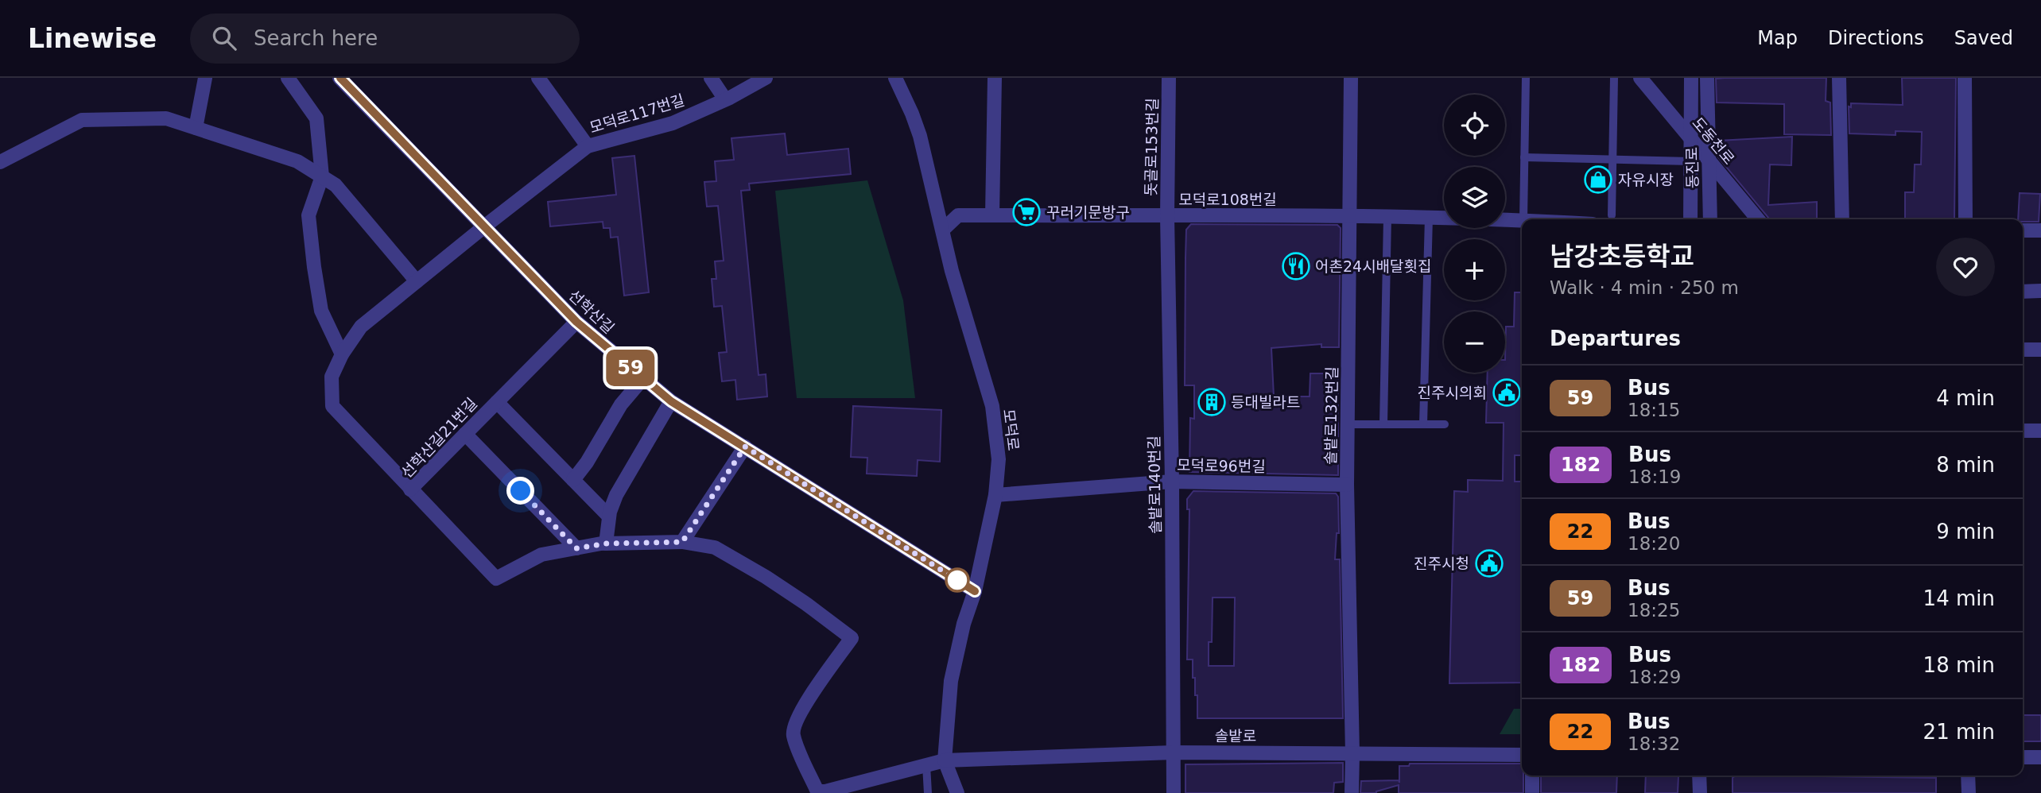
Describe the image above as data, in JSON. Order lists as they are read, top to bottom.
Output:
{
  "streets": {
    "street": [
      "모덕로117번길",
      "도동천로",
      "돗골로153번길",
      "동진로",
      "모덕로108번길",
      "선학산길",
      "솔밭로132번길",
      "모덕로",
      "선학산길21번길",
      "모덕로96번길",
      "솔밭로140번길",
      "솔밭로"
    ]
  },
  "crossings": [
    ["모덕로117번길", "선학산길"],
    ["모덕로117번길", "선학산길21번길"],
    ["도동천로", "동진로"],
    ["돗골로153번길", "모덕로108번길"],
    ["돗골로153번길", "솔밭로140번길"],
    ["모덕로108번길", "솔밭로132번길"],
    ["모덕로108번길", "모덕로"],
    ["모덕로108번길", "솔밭로140번길"],
    ["선학산길", "모덕로"],
    ["선학산길", "선학산길21번길"],
    ["솔밭로132번길", "모덕로96번길"],
    ["솔밭로132번길", "솔밭로"],
    ["모덕로", "모덕로96번길"],
    ["모덕로", "솔밭로"],
    ["모덕로96번길", "솔밭로140번길"],
    ["솔밭로140번길", "솔밭로"]
  ],
  "places": {
    "shop": ["자유시장"],
    "supermarket": ["꾸러기문방구"],
    "restaurant": ["어촌24시배달횟집"],
    "public building": ["진주시의회", "진주시청"],
    "building": ["등대빌라트"]
  },
  "lines": ["bus line 59"],
  "page": {
    "header": "Linewise",
    "search": "Search here",
    "nav": ["Map", "Directions", "Saved"],
    "on_map": "59",
    "map_buttons": ["+", "−"],
    "heading": [
      ["남강초등학교", "Walk · 4 min · 250 m"],
      "Departures"
    ],
    "list": [
      {
        "mark": "59",
        "name": "Bus",
        "note": "18:15",
        "value": "4 min"
      },
      {
        "mark": "182",
        "name": "Bus",
        "note": "18:19",
        "value": "8 min"
      },
      {
        "mark": "22",
        "name": "Bus",
        "note": "18:20",
        "value": "9 min"
      },
      {
        "mark": "59",
        "name": "Bus",
        "note": "18:25",
        "value": "14 min"
      },
      {
        "mark": "182",
        "name": "Bus",
        "note": "18:29",
        "value": "18 min"
      },
      {
        "mark": "22",
        "name": "Bus",
        "note": "18:32",
        "value": "21 min"
      }
    ]
  }
}
